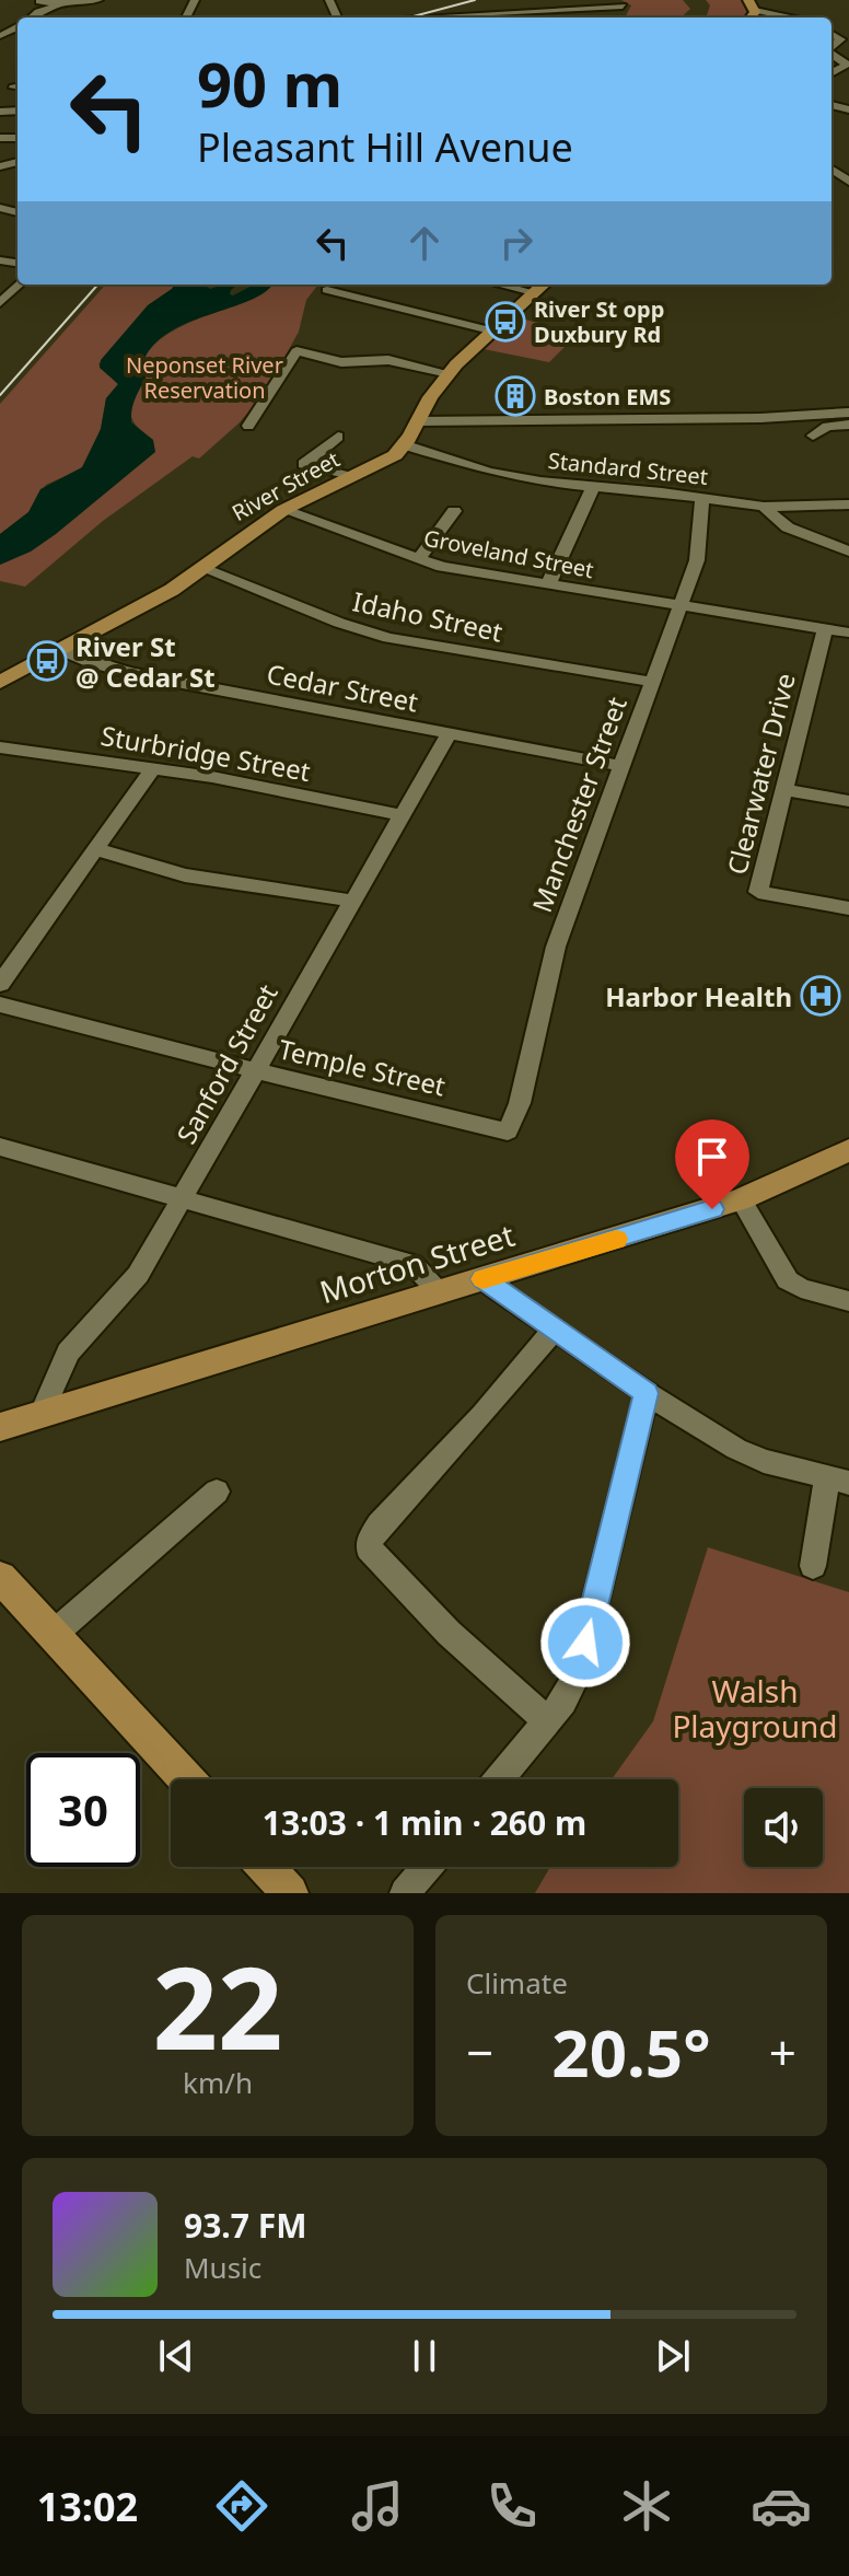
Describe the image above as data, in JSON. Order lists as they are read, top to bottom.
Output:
{
  "streets": {
    "main road": ["River Street", "Morton Street"],
    "street": [
      "Standard Street",
      "Groveland Street",
      "Idaho Street",
      "Cedar Street",
      "Sturbridge Street",
      "Clearwater Drive",
      "Manchester Street",
      "Sanford Street",
      "Temple Street"
    ]
  },
  "crossings": [
    ["Standard Street", "River Street"],
    ["Standard Street", "Manchester Street"],
    ["River Street", "Groveland Street"],
    ["River Street", "Idaho Street"],
    ["River Street", "Cedar Street"],
    ["Groveland Street", "Clearwater Drive"],
    ["Groveland Street", "Manchester Street"],
    ["Idaho Street", "Manchester Street"],
    ["Cedar Street", "Manchester Street"],
    ["Cedar Street", "Sanford Street"],
    ["Sturbridge Street", "Sanford Street"],
    ["Manchester Street", "Temple Street"],
    ["Sanford Street", "Temple Street"],
    ["Sanford Street", "Morton Street"]
  ],
  "parks": ["Neponset River Reservation", "Walsh Playground"],
  "places": {
    "bus stop": ["River St opp Duxbury Rd", "River St @ Cedar St"],
    "building": ["Boston EMS"],
    "hospital": ["Harbor Health"]
  },
  "page": {
    "turn": ["90 m", "Pleasant Hill Avenue"],
    "limit": "30",
    "trip": "13:03 · 1 min · 260 m",
    "tile": [
      ["22", "km/h"],
      "Climate"
    ],
    "heat": ["−", "20.5°", "+"],
    "song": ["93.7 FM", "Music"],
    "tabs": "13:02"
  }
}
